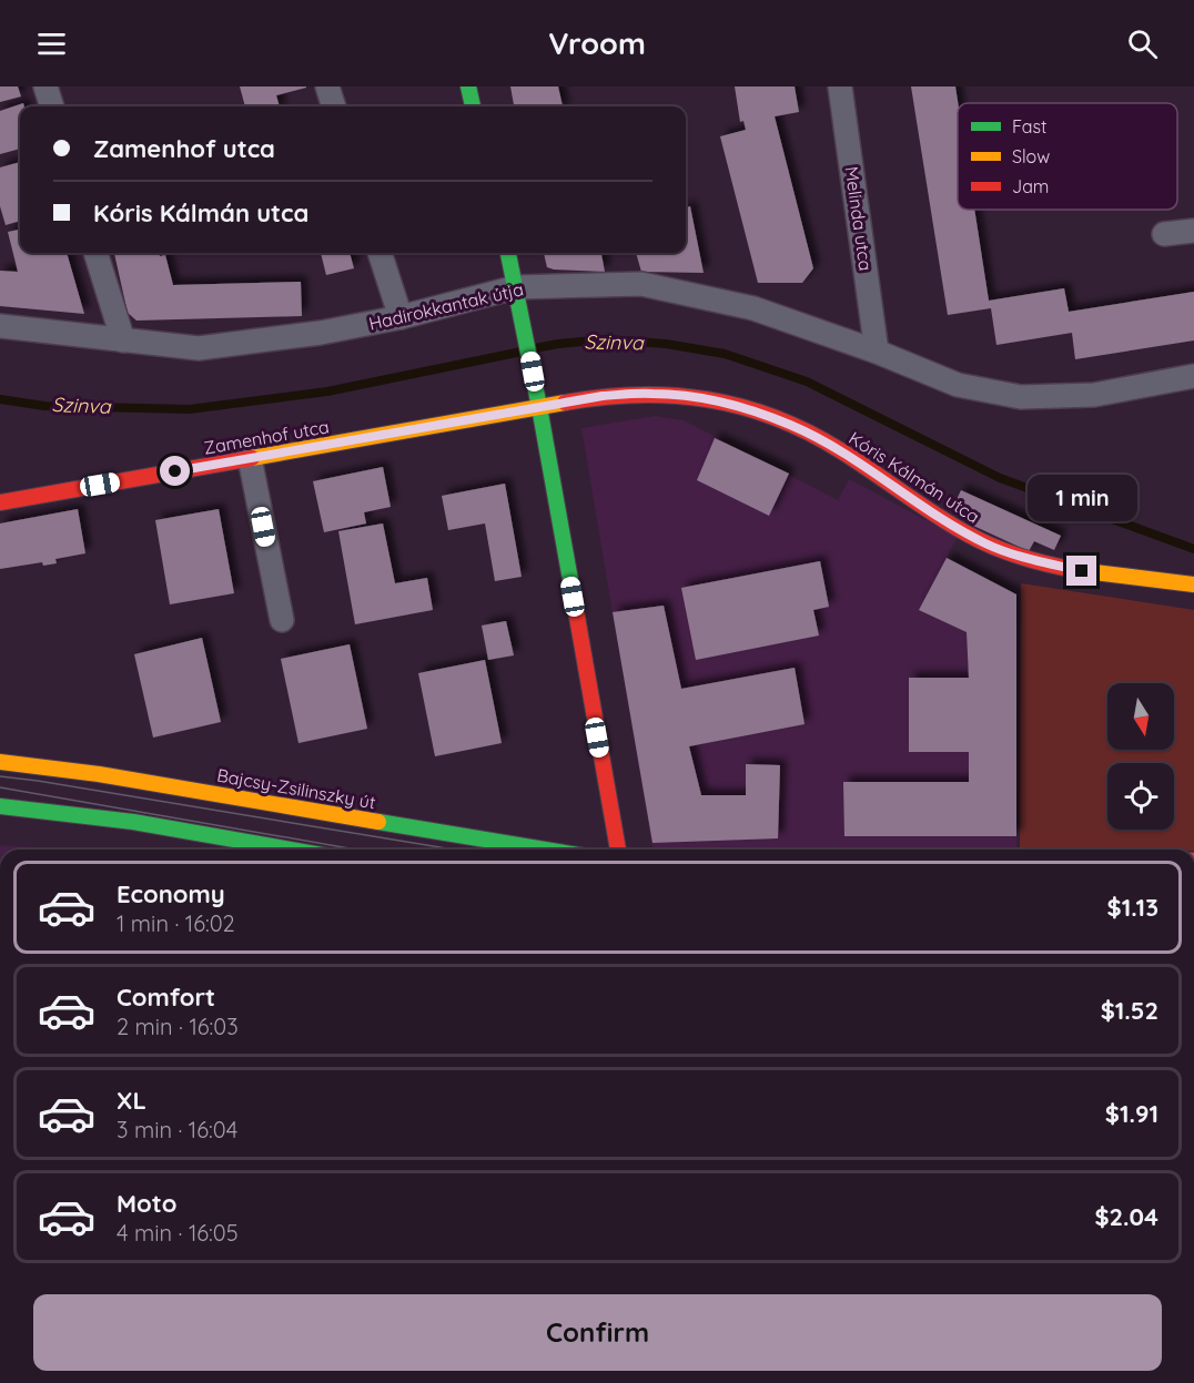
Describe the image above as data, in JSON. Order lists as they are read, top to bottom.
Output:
{
  "streets": {
    "street": [
      "Melinda utca",
      "Hadirokkantak útja",
      "Zamenhof utca",
      "Kóris Kálmán utca",
      "Bajcsy-Zsilinszky út"
    ]
  },
  "crossings": [
    ["Melinda utca", "Hadirokkantak útja"],
    ["Zamenhof utca", "Kóris Kálmán utca"]
  ],
  "water": ["Szinva"],
  "legend": ["Fast", "Slow", "Jam"],
  "north": "bottom",
  "page": {
    "header": "Vroom",
    "banner": ["Zamenhof utca", "Kóris Kálmán utca"],
    "bubble": "1 min",
    "list": [
      {
        "name": "Economy",
        "note": "1 min · 16:02",
        "value": "$1.13"
      },
      {
        "name": "Comfort",
        "note": "2 min · 16:03",
        "value": "$1.52"
      },
      {
        "name": "XL",
        "note": "3 min · 16:04",
        "value": "$1.91"
      },
      {
        "name": "Moto",
        "note": "4 min · 16:05",
        "value": "$2.04"
      }
    ],
    "buttons": "Confirm"
  }
}
